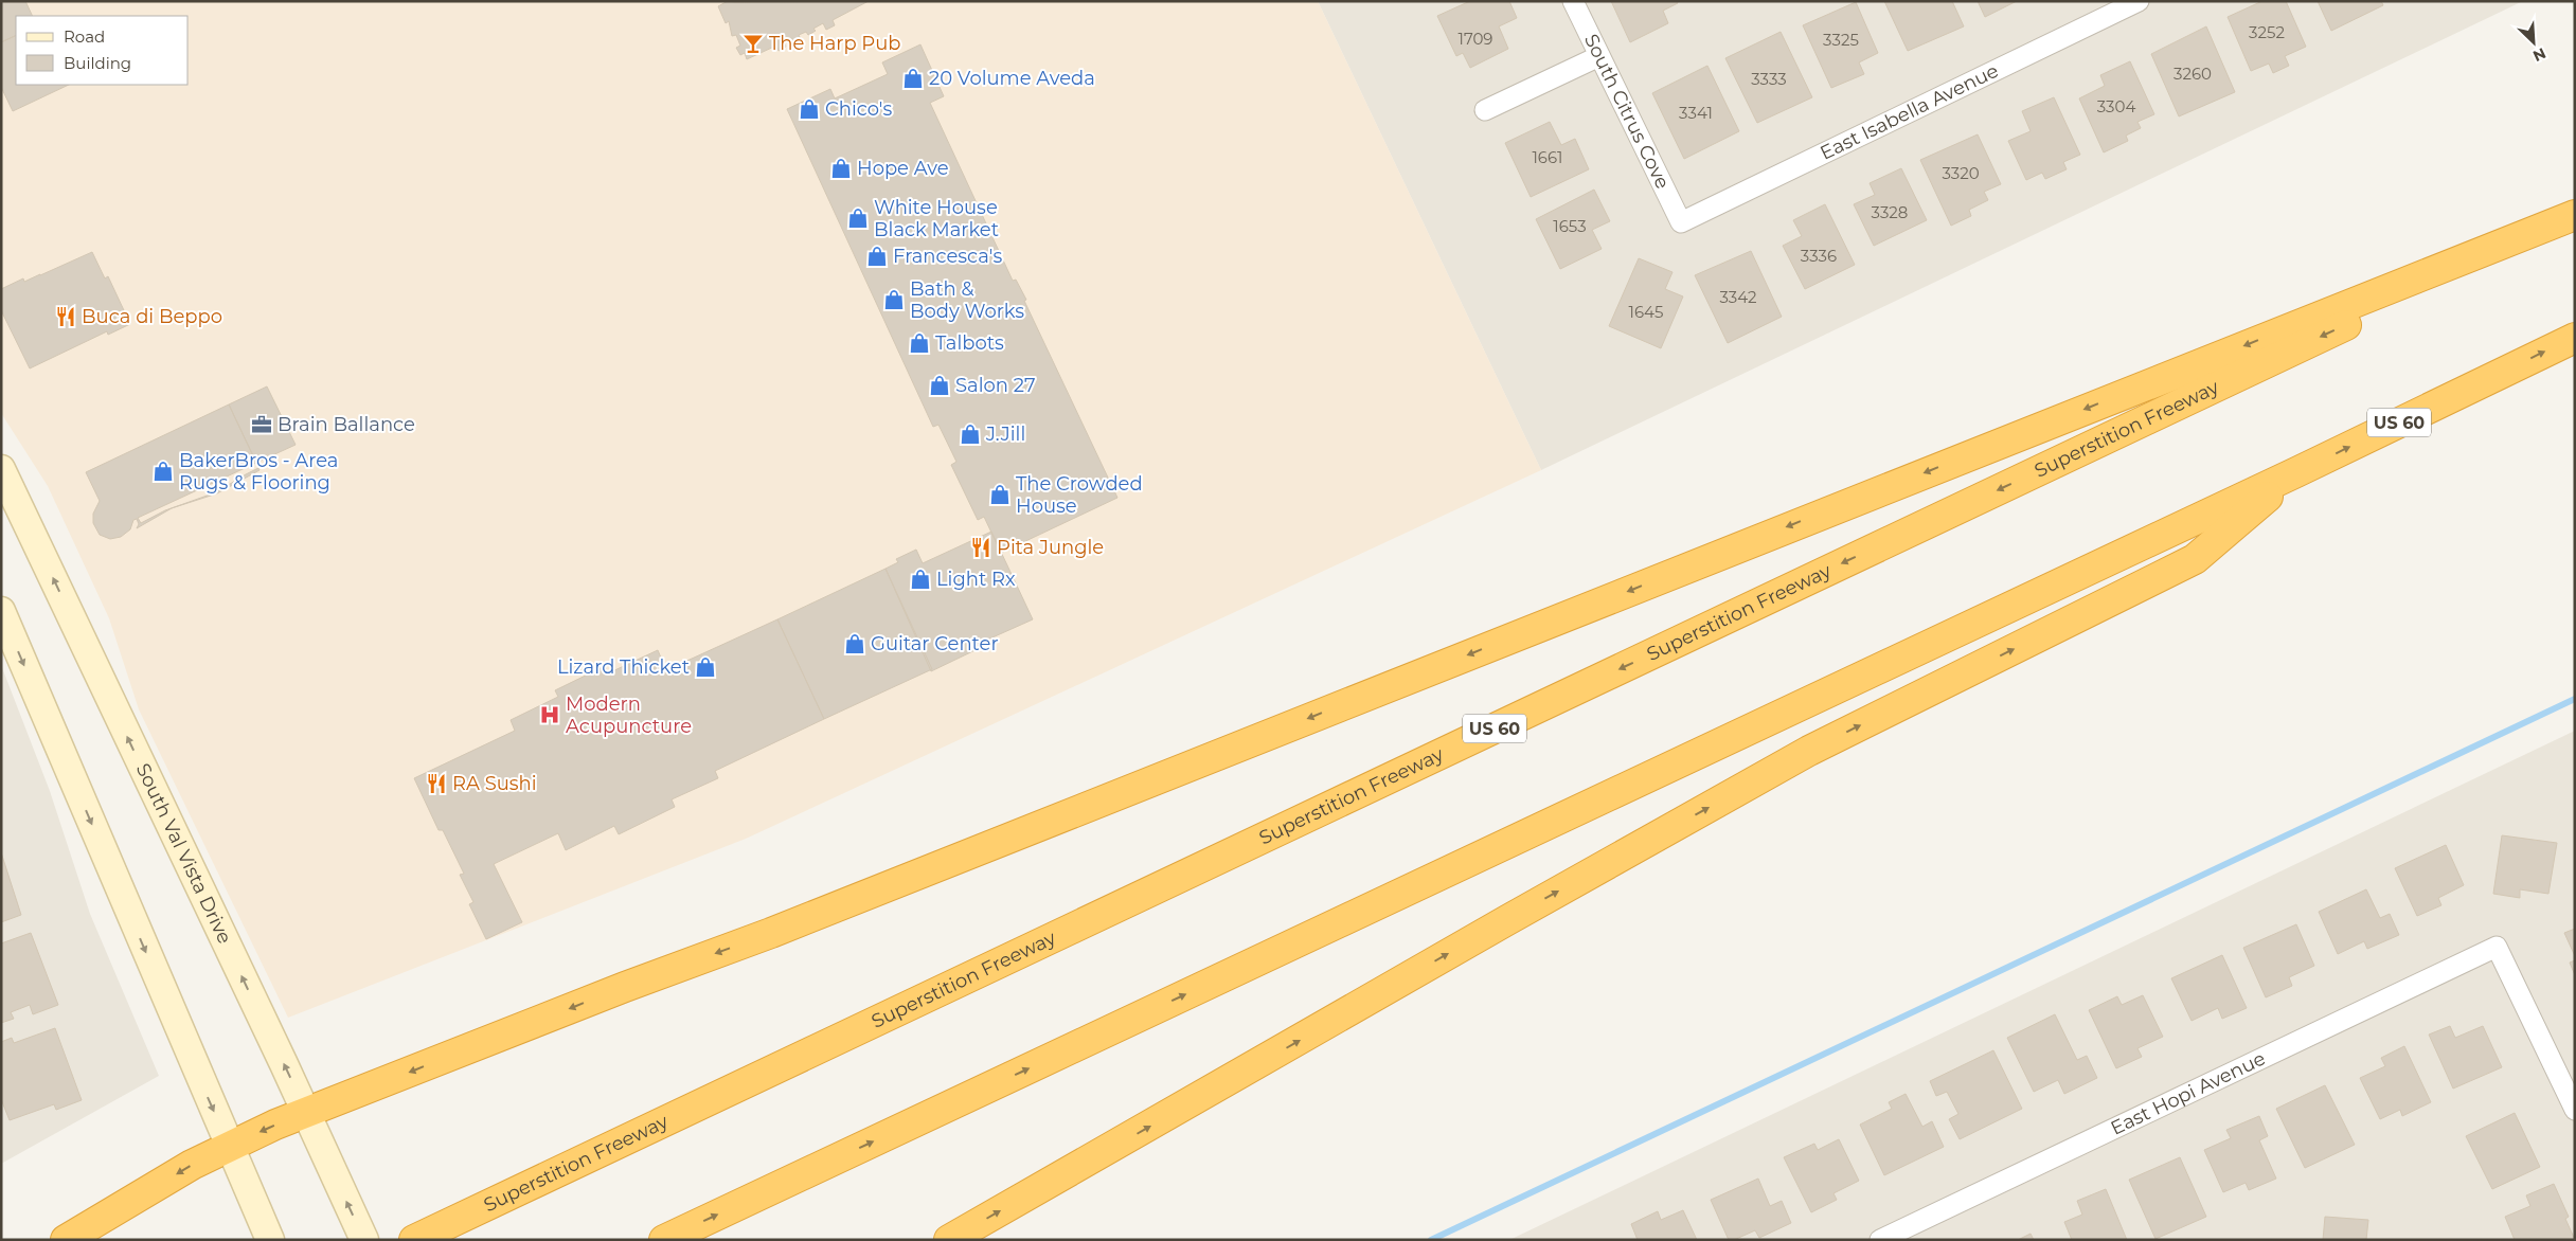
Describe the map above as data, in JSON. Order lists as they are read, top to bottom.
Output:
{
  "streets": {
    "highway": ["US 60", "Superstition Freeway"],
    "main road": ["South Val Vista Drive"],
    "street": ["South Citrus Cove", "East Isabella Avenue", "East Hopi Avenue"]
  },
  "crossings": [
    ["South Citrus Cove", "East Isabella Avenue"]
  ],
  "places": {
    "bar": ["The Harp Pub"],
    "shop": [
      "20 Volume Aveda",
      "Chico's",
      "Hope Ave",
      "White House Black Market",
      "Francesca's",
      "Bath & Body Works",
      "Talbots",
      "Salon 27",
      "J.Jill",
      "BakerBros - Area Rugs & Flooring",
      "The Crowded House",
      "Light Rx",
      "Guitar Center",
      "Lizard Thicket"
    ],
    "restaurant": ["Buca di Beppo", "Pita Jungle", "RA Sushi"],
    "office": ["Brain Ballance"],
    "hospital": ["Modern Acupuncture"]
  },
  "house_numbers": [
    "3252",
    "1709",
    "3325",
    "3260",
    "3333",
    "3304",
    "3341",
    "1661",
    "3320",
    "3328",
    "1653",
    "3336",
    "3342",
    "1645"
  ],
  "legend": ["Road", "Building"],
  "north": "bottom right"
}
